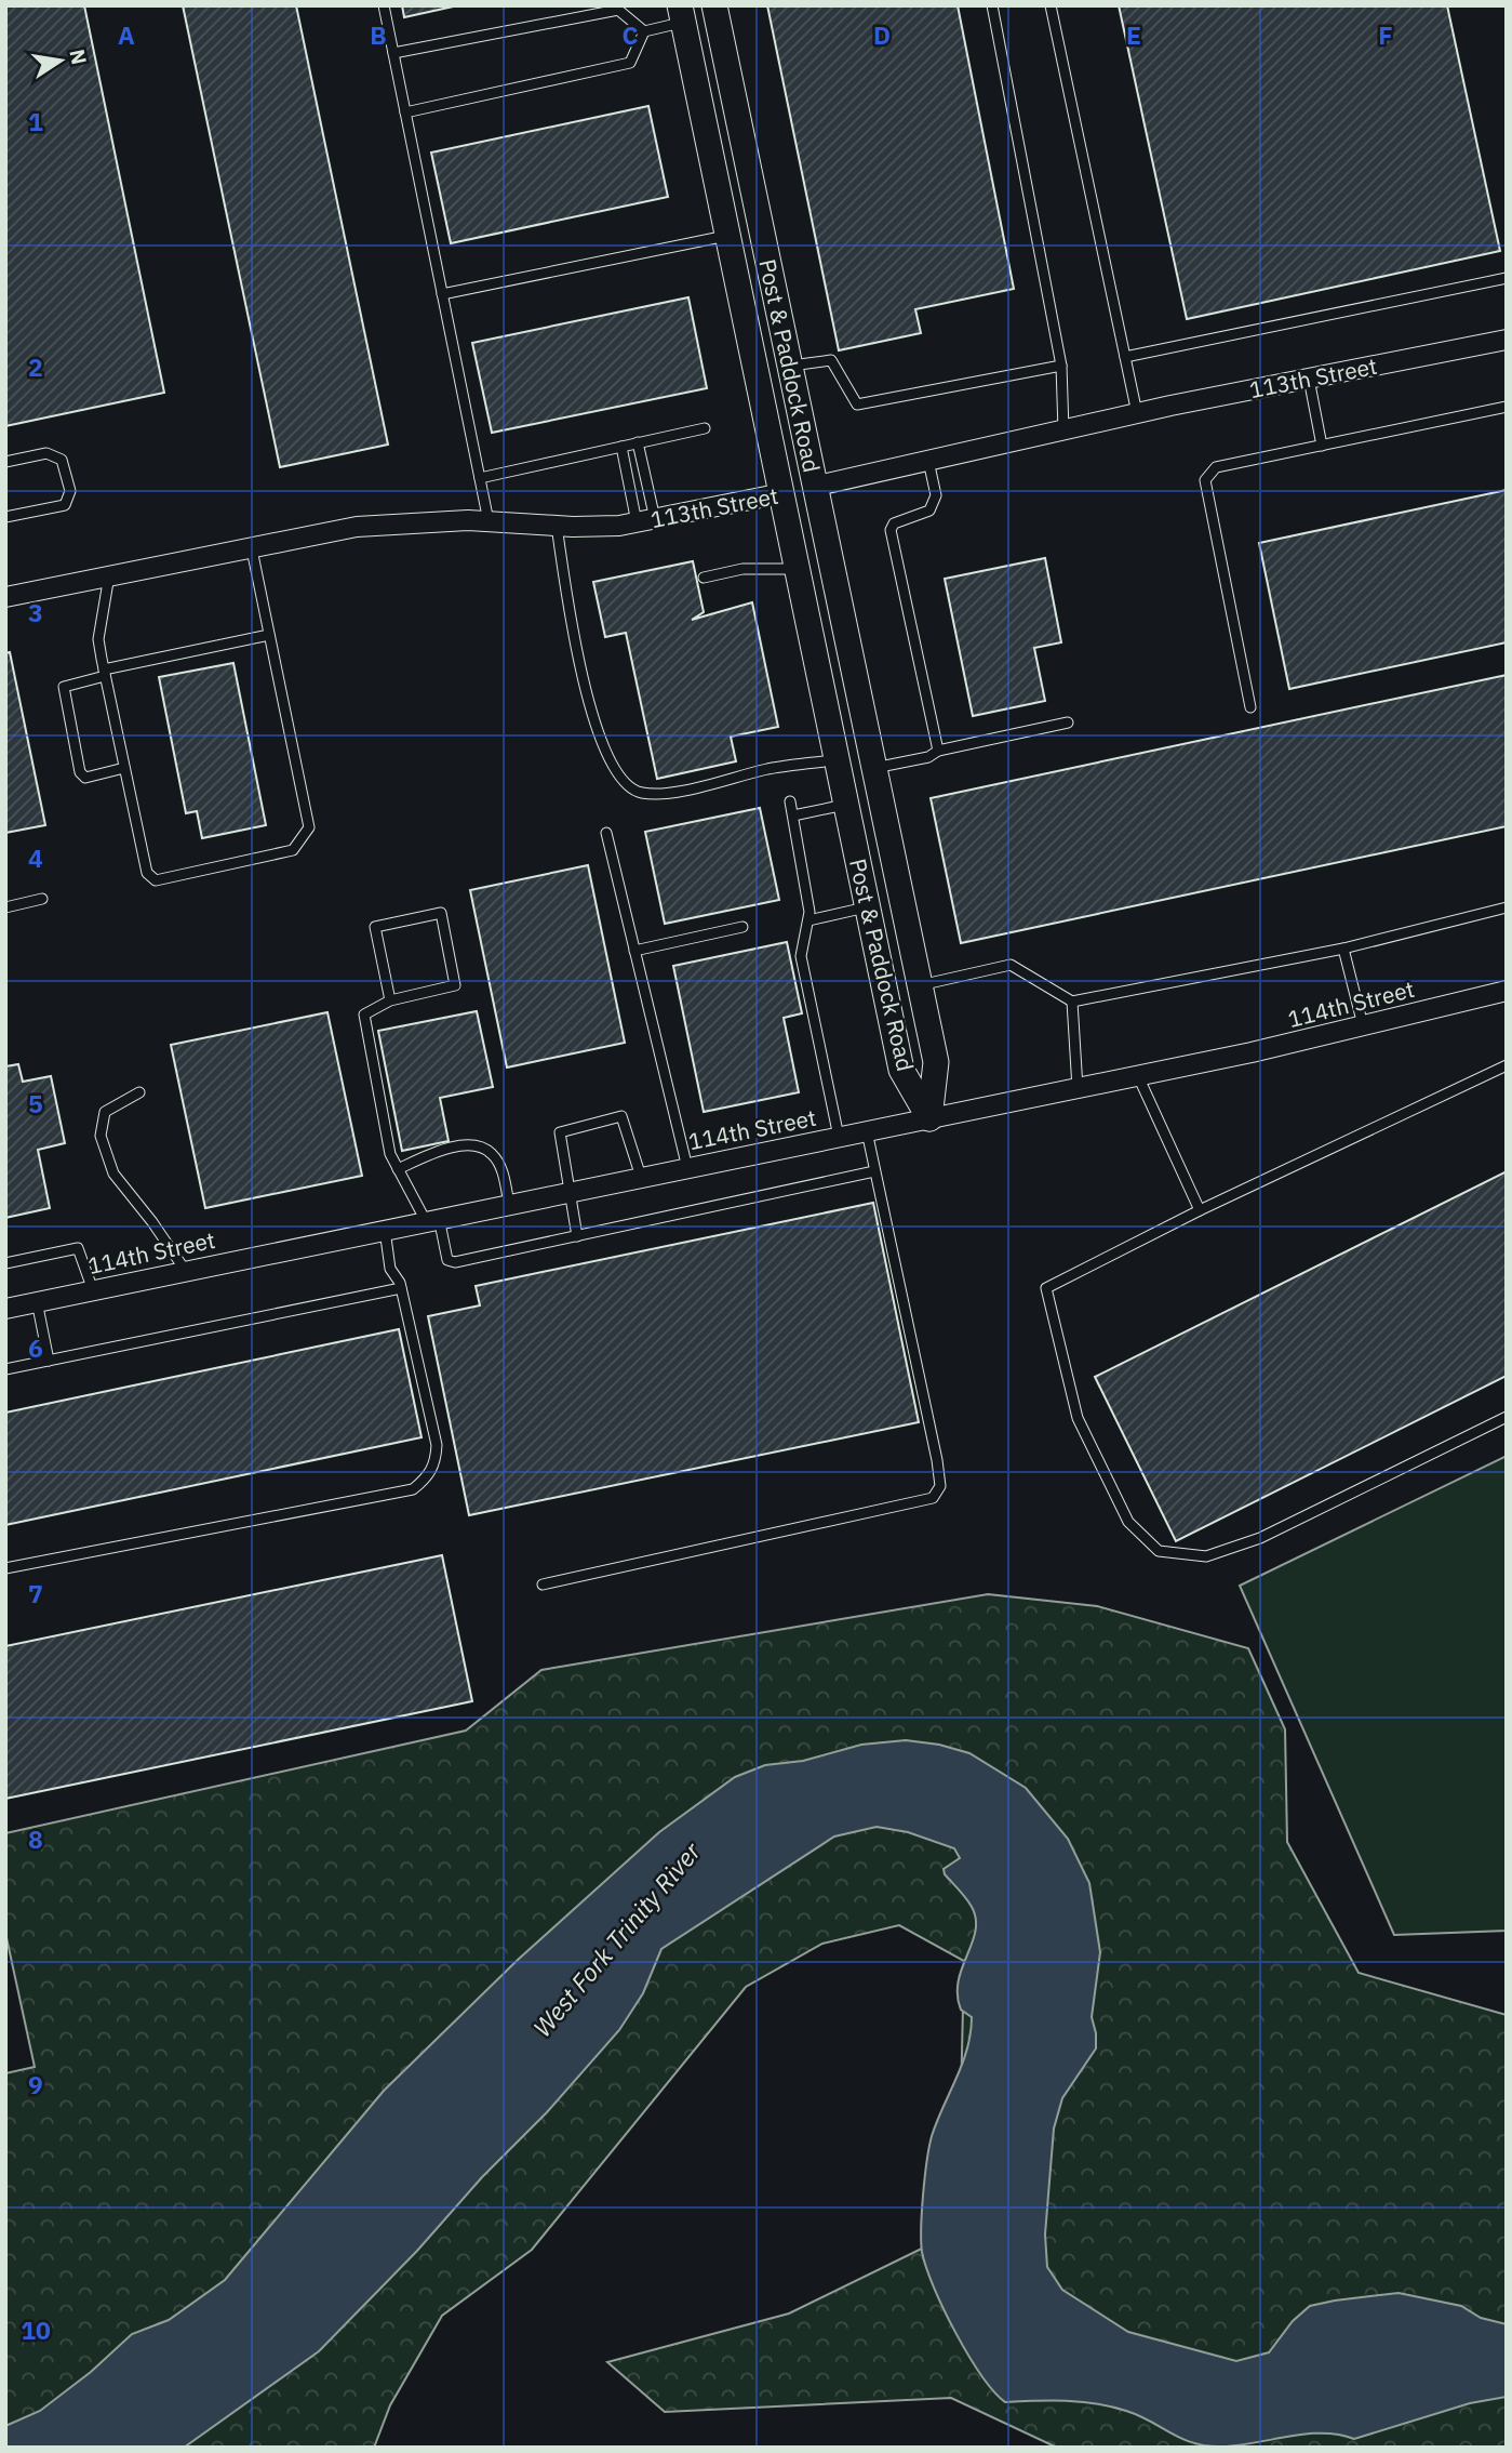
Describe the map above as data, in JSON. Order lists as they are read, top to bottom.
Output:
{
  "streets": {
    "street": ["Post & Paddock Road", "113th Street", "114th Street"]
  },
  "crossings": [
    ["Post & Paddock Road", "113th Street"],
    ["Post & Paddock Road", "114th Street"]
  ],
  "water": ["West Fork Trinity River"],
  "north": "right",
  "grid": {
    "columns": [
      "A",
      "B",
      "C",
      "D",
      "E",
      "F"
    ],
    "rows": [
      "1",
      "2",
      "3",
      "4",
      "5",
      "6",
      "7",
      "8",
      "9",
      "10"
    ]
  }
}
